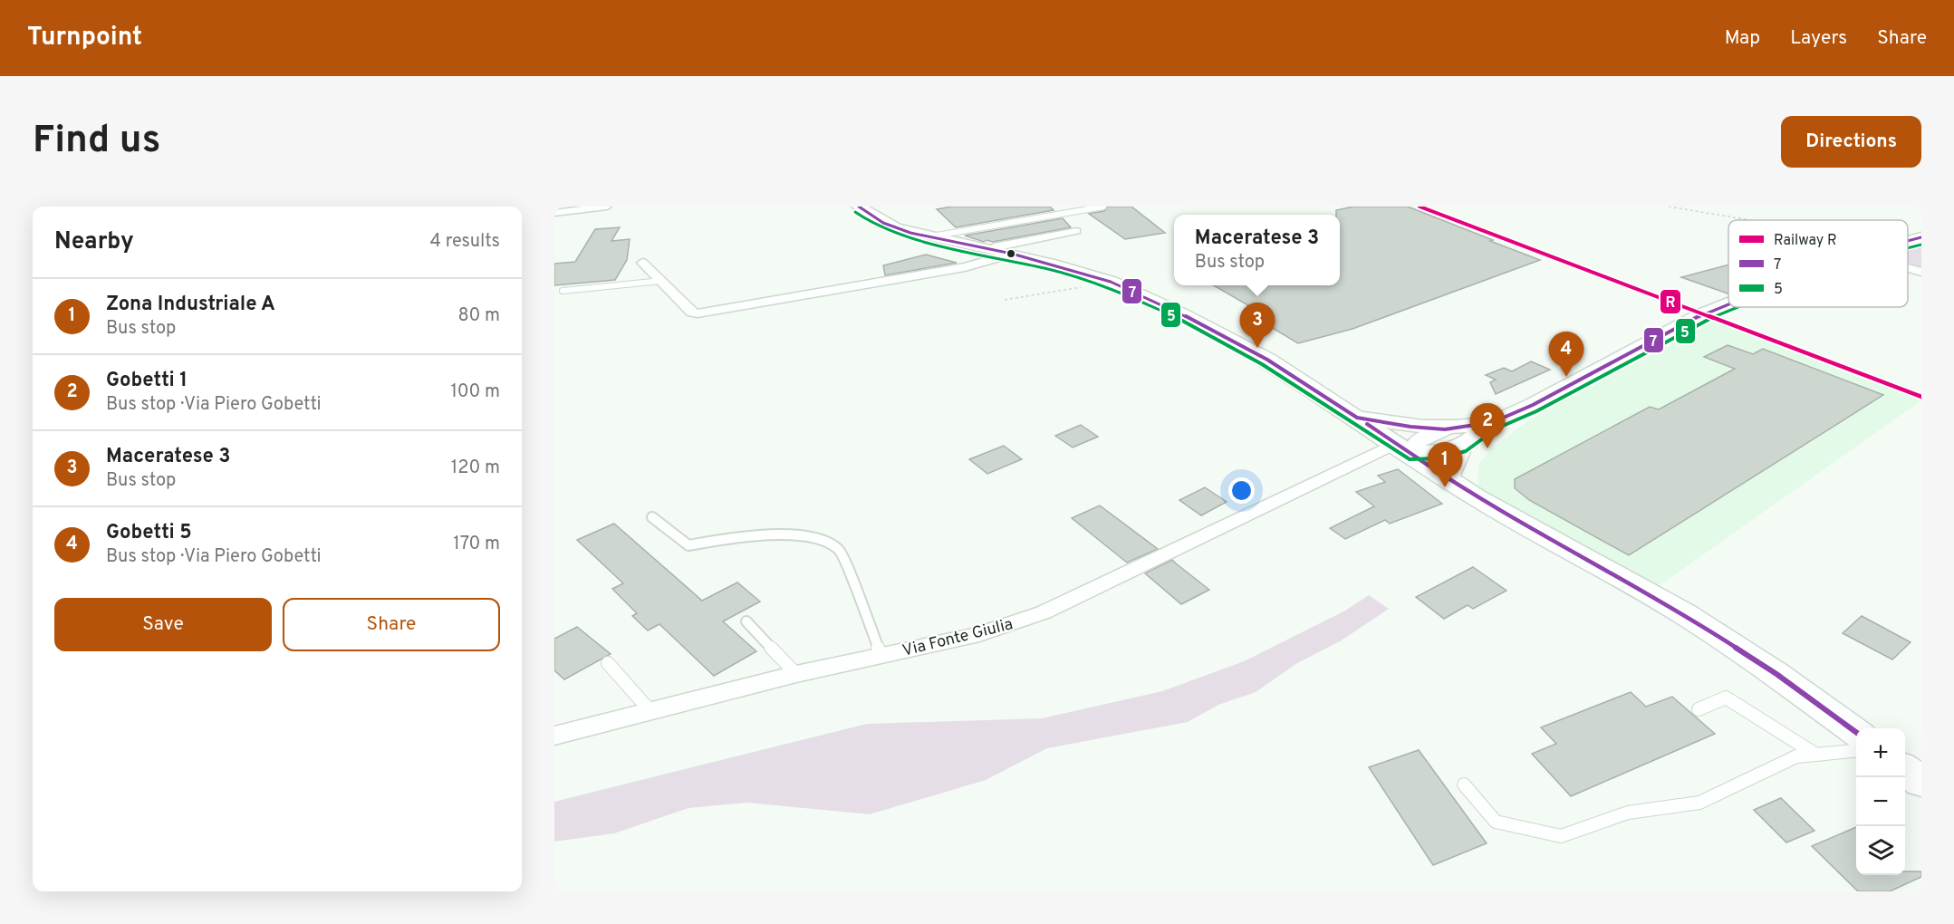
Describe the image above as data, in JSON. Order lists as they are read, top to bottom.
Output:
{
  "streets": {
    "street": ["Via Fonte Giulia"]
  },
  "lines": ["rail line R", "transit line 7", "transit line 5"],
  "legend": ["Railway R", "7", "5"],
  "page": {
    "header": "Turnpoint",
    "nav": ["Map", "Layers", "Share"],
    "buttons": [
      "Directions",
      ["Save", "Share"]
    ],
    "title": "Find us",
    "heading": ["Nearby", "4 results"],
    "popup": ["Maceratese 3", "Bus stop"],
    "list": [
      {
        "mark": "1",
        "name": "Zona Industriale A",
        "note": "Bus stop",
        "value": "80 m"
      },
      {
        "mark": "2",
        "name": "Gobetti 1",
        "note": "Bus stop · Via Piero Gobetti",
        "value": "100 m"
      },
      {
        "mark": "3",
        "name": "Maceratese 3",
        "note": "Bus stop",
        "value": "120 m"
      },
      {
        "mark": "4",
        "name": "Gobetti 5",
        "note": "Bus stop · Via Piero Gobetti",
        "value": "170 m"
      }
    ],
    "pins": [
      "3",
      "4",
      "2",
      "1"
    ],
    "map_buttons": ["+", "−"]
  }
}
